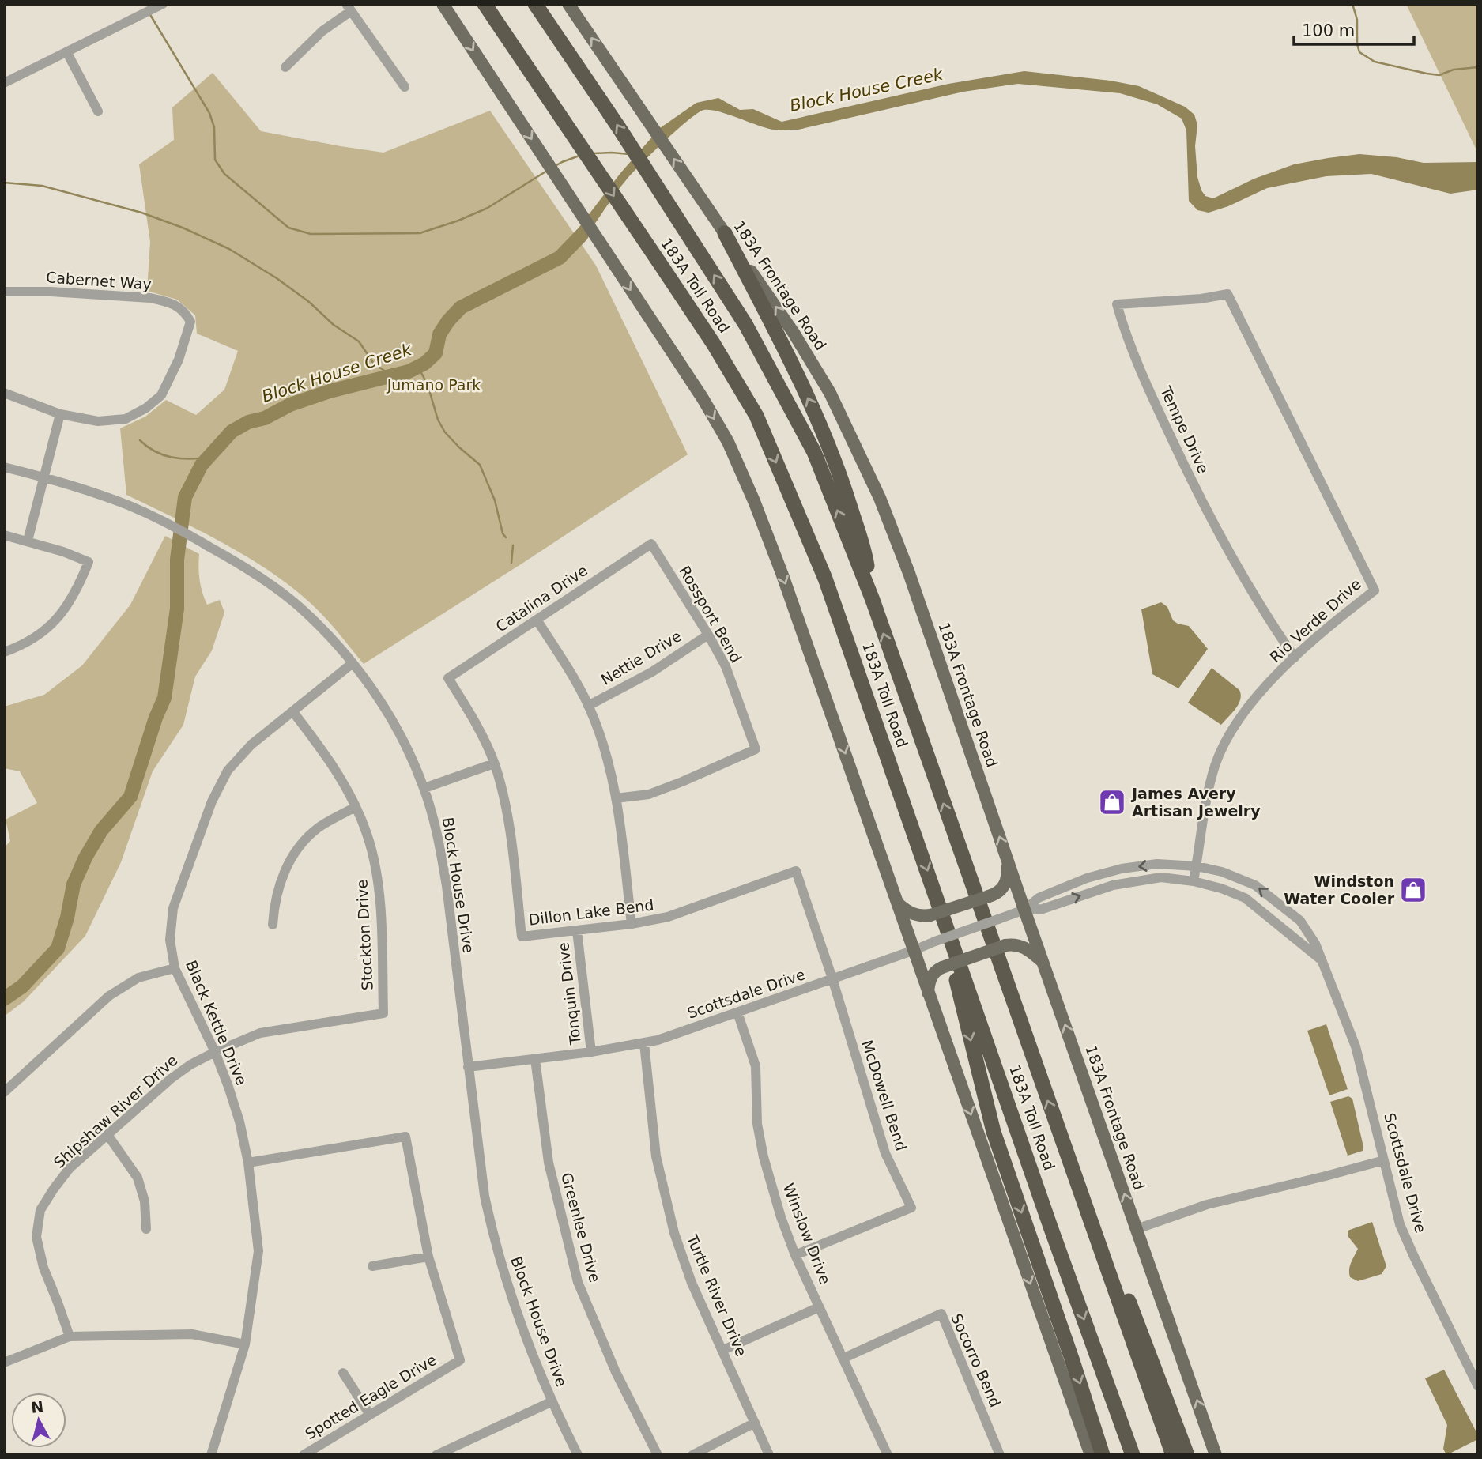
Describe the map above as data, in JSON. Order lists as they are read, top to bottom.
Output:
{
  "streets": {
    "highway": ["183A Toll Road"],
    "main road": ["183A Frontage Road"],
    "street": [
      "Cabernet Way",
      "Tempe Drive",
      "Catalina Drive",
      "Rossport Bend",
      "Rio Verde Drive",
      "Nettie Drive",
      "Block House Drive",
      "Dillon Lake Bend",
      "Stockton Drive",
      "Tonquin Drive",
      "Scottsdale Drive",
      "Black Kettle Drive",
      "McDowell Bend",
      "Shipshaw River Drive",
      "Greenlee Drive",
      "Winslow Drive",
      "Turtle River Drive",
      "Socorro Bend",
      "Spotted Eagle Drive"
    ]
  },
  "crossings": [
    ["183A Frontage Road", "Scottsdale Drive"],
    ["Tempe Drive", "Rio Verde Drive"],
    ["Catalina Drive", "Rossport Bend"],
    ["Catalina Drive", "Dillon Lake Bend"],
    ["Rossport Bend", "Nettie Drive"],
    ["Rio Verde Drive", "Scottsdale Drive"],
    ["Block House Drive", "Scottsdale Drive"],
    ["Block House Drive", "Black Kettle Drive"],
    ["Dillon Lake Bend", "Tonquin Drive"],
    ["Dillon Lake Bend", "McDowell Bend"],
    ["Stockton Drive", "Black Kettle Drive"],
    ["Stockton Drive", "Shipshaw River Drive"],
    ["Tonquin Drive", "Scottsdale Drive"],
    ["Scottsdale Drive", "McDowell Bend"],
    ["Scottsdale Drive", "Greenlee Drive"],
    ["Scottsdale Drive", "Winslow Drive"],
    ["Scottsdale Drive", "Turtle River Drive"],
    ["Black Kettle Drive", "Shipshaw River Drive"],
    ["Black Kettle Drive", "Spotted Eagle Drive"],
    ["McDowell Bend", "Winslow Drive"],
    ["Winslow Drive", "Socorro Bend"]
  ],
  "one_way": ["183A Frontage Road"],
  "water": ["Block House Creek"],
  "parks": ["Jumano Park"],
  "places": {
    "shop": ["James Avery Artisan Jewelry", "Windston Water Cooler"]
  },
  "scale_bar": "100 m",
  "north": "top"
}
